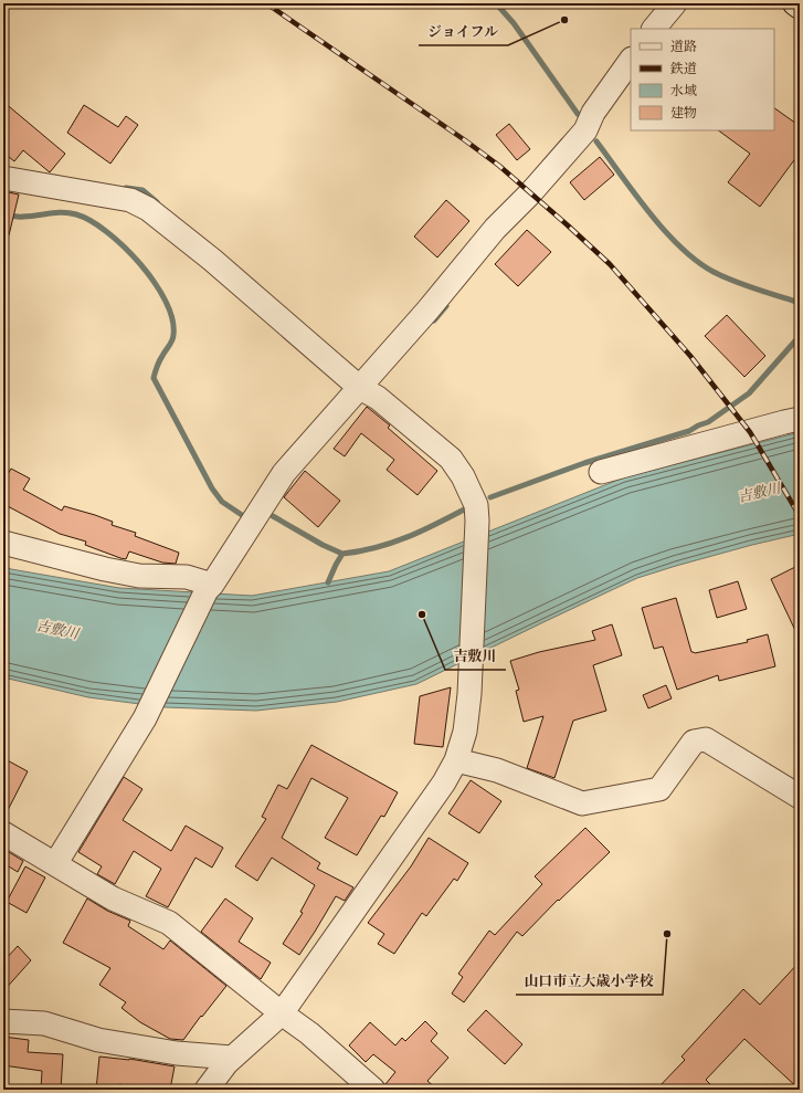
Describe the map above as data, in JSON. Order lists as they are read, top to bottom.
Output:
{
  "water": ["吉敷川"],
  "places": ["ジョイフル", "吉敷川", "山口市立大歳小学校"],
  "legend": [
    "道路",
    "鉄道",
    "水域",
    "建物"
  ]
}
